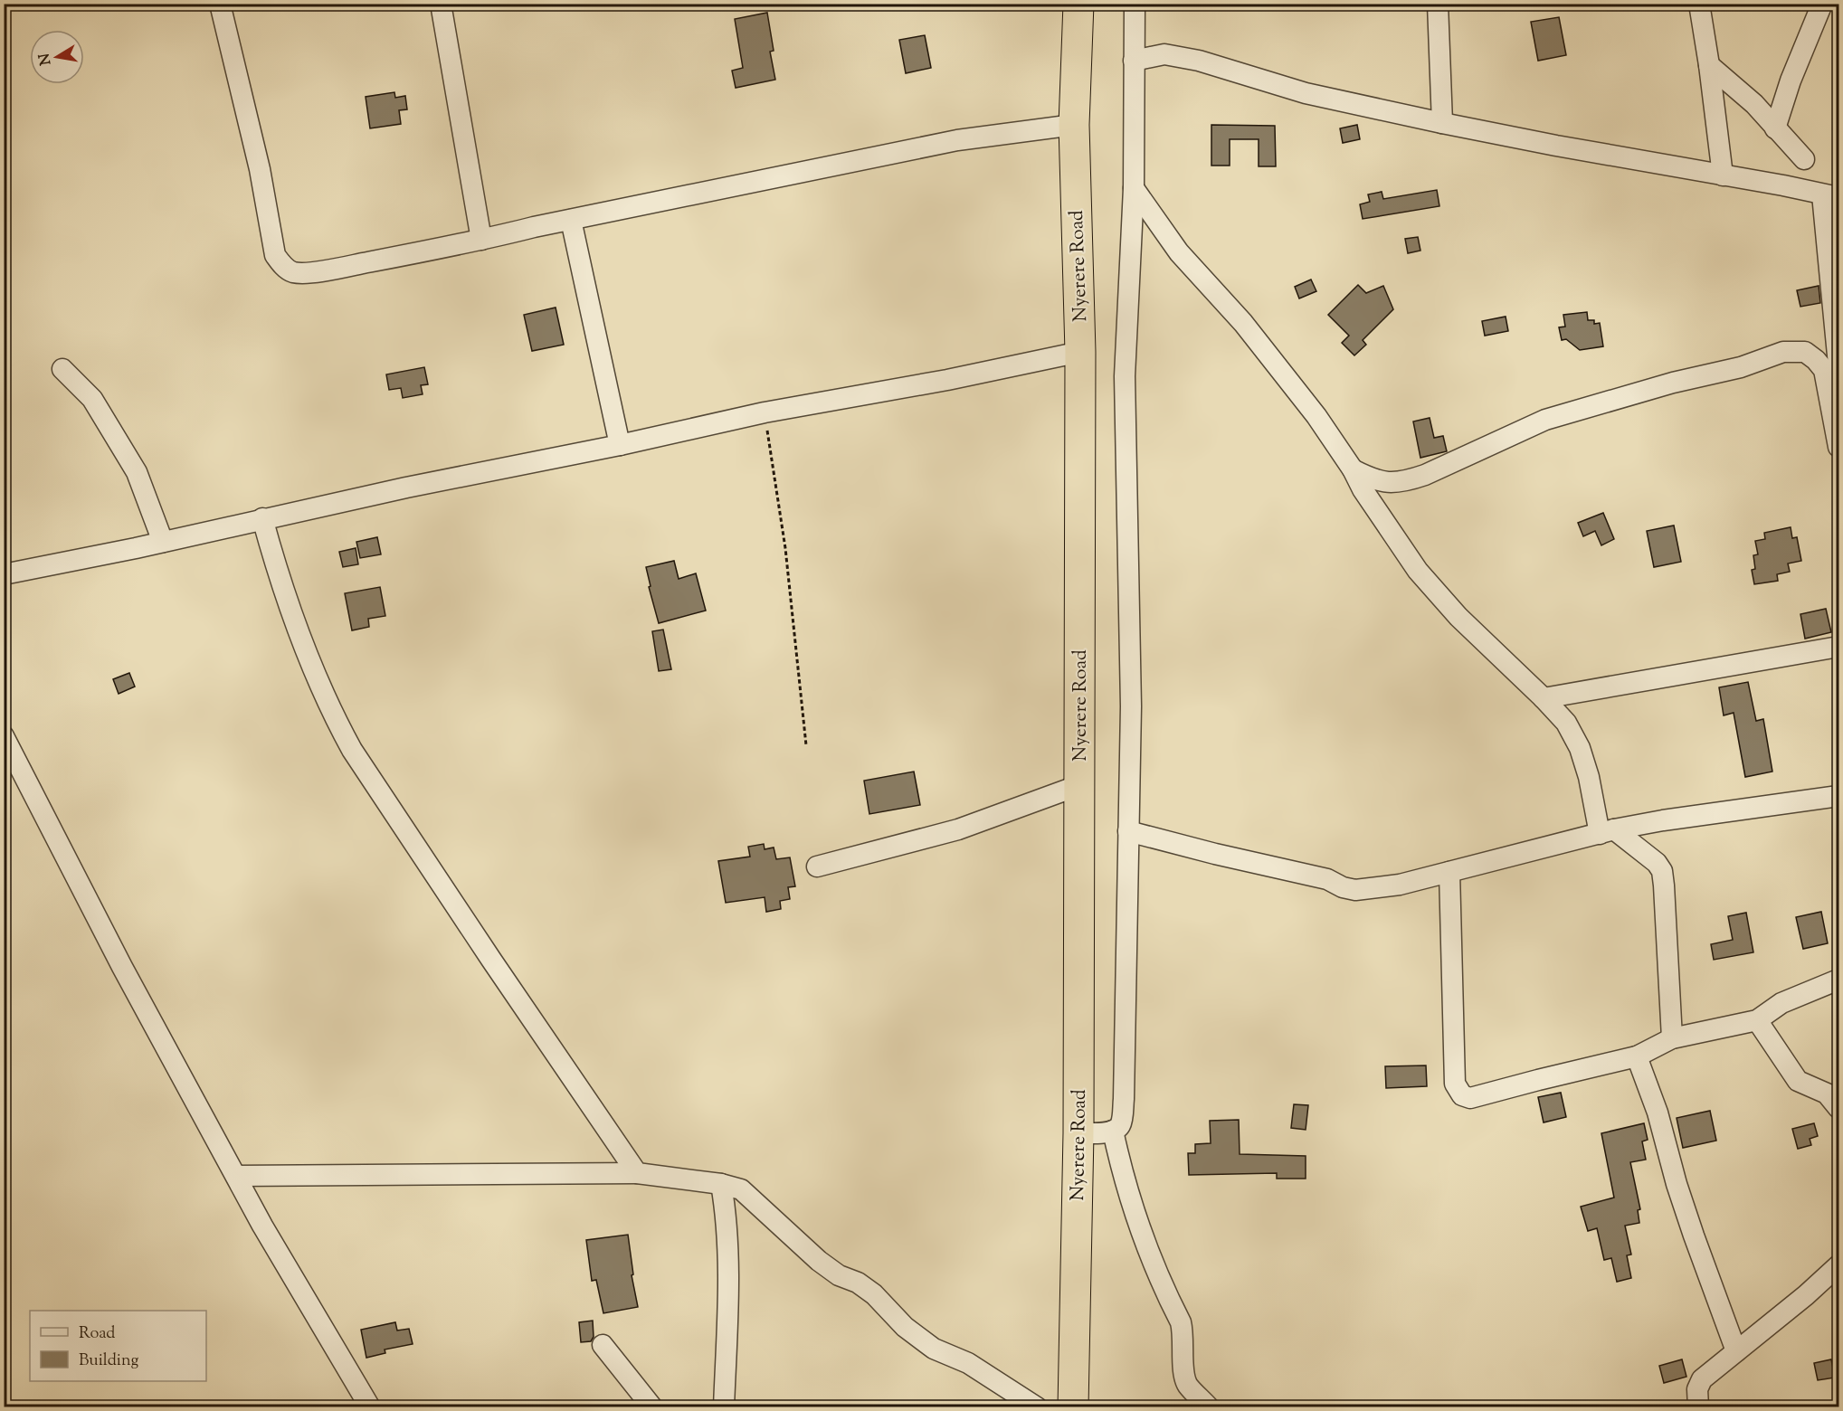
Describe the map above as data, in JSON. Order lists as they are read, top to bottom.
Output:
{
  "streets": {
    "highway": ["Nyerere Road"]
  },
  "legend": ["Road", "Building"],
  "north": "left"
}
